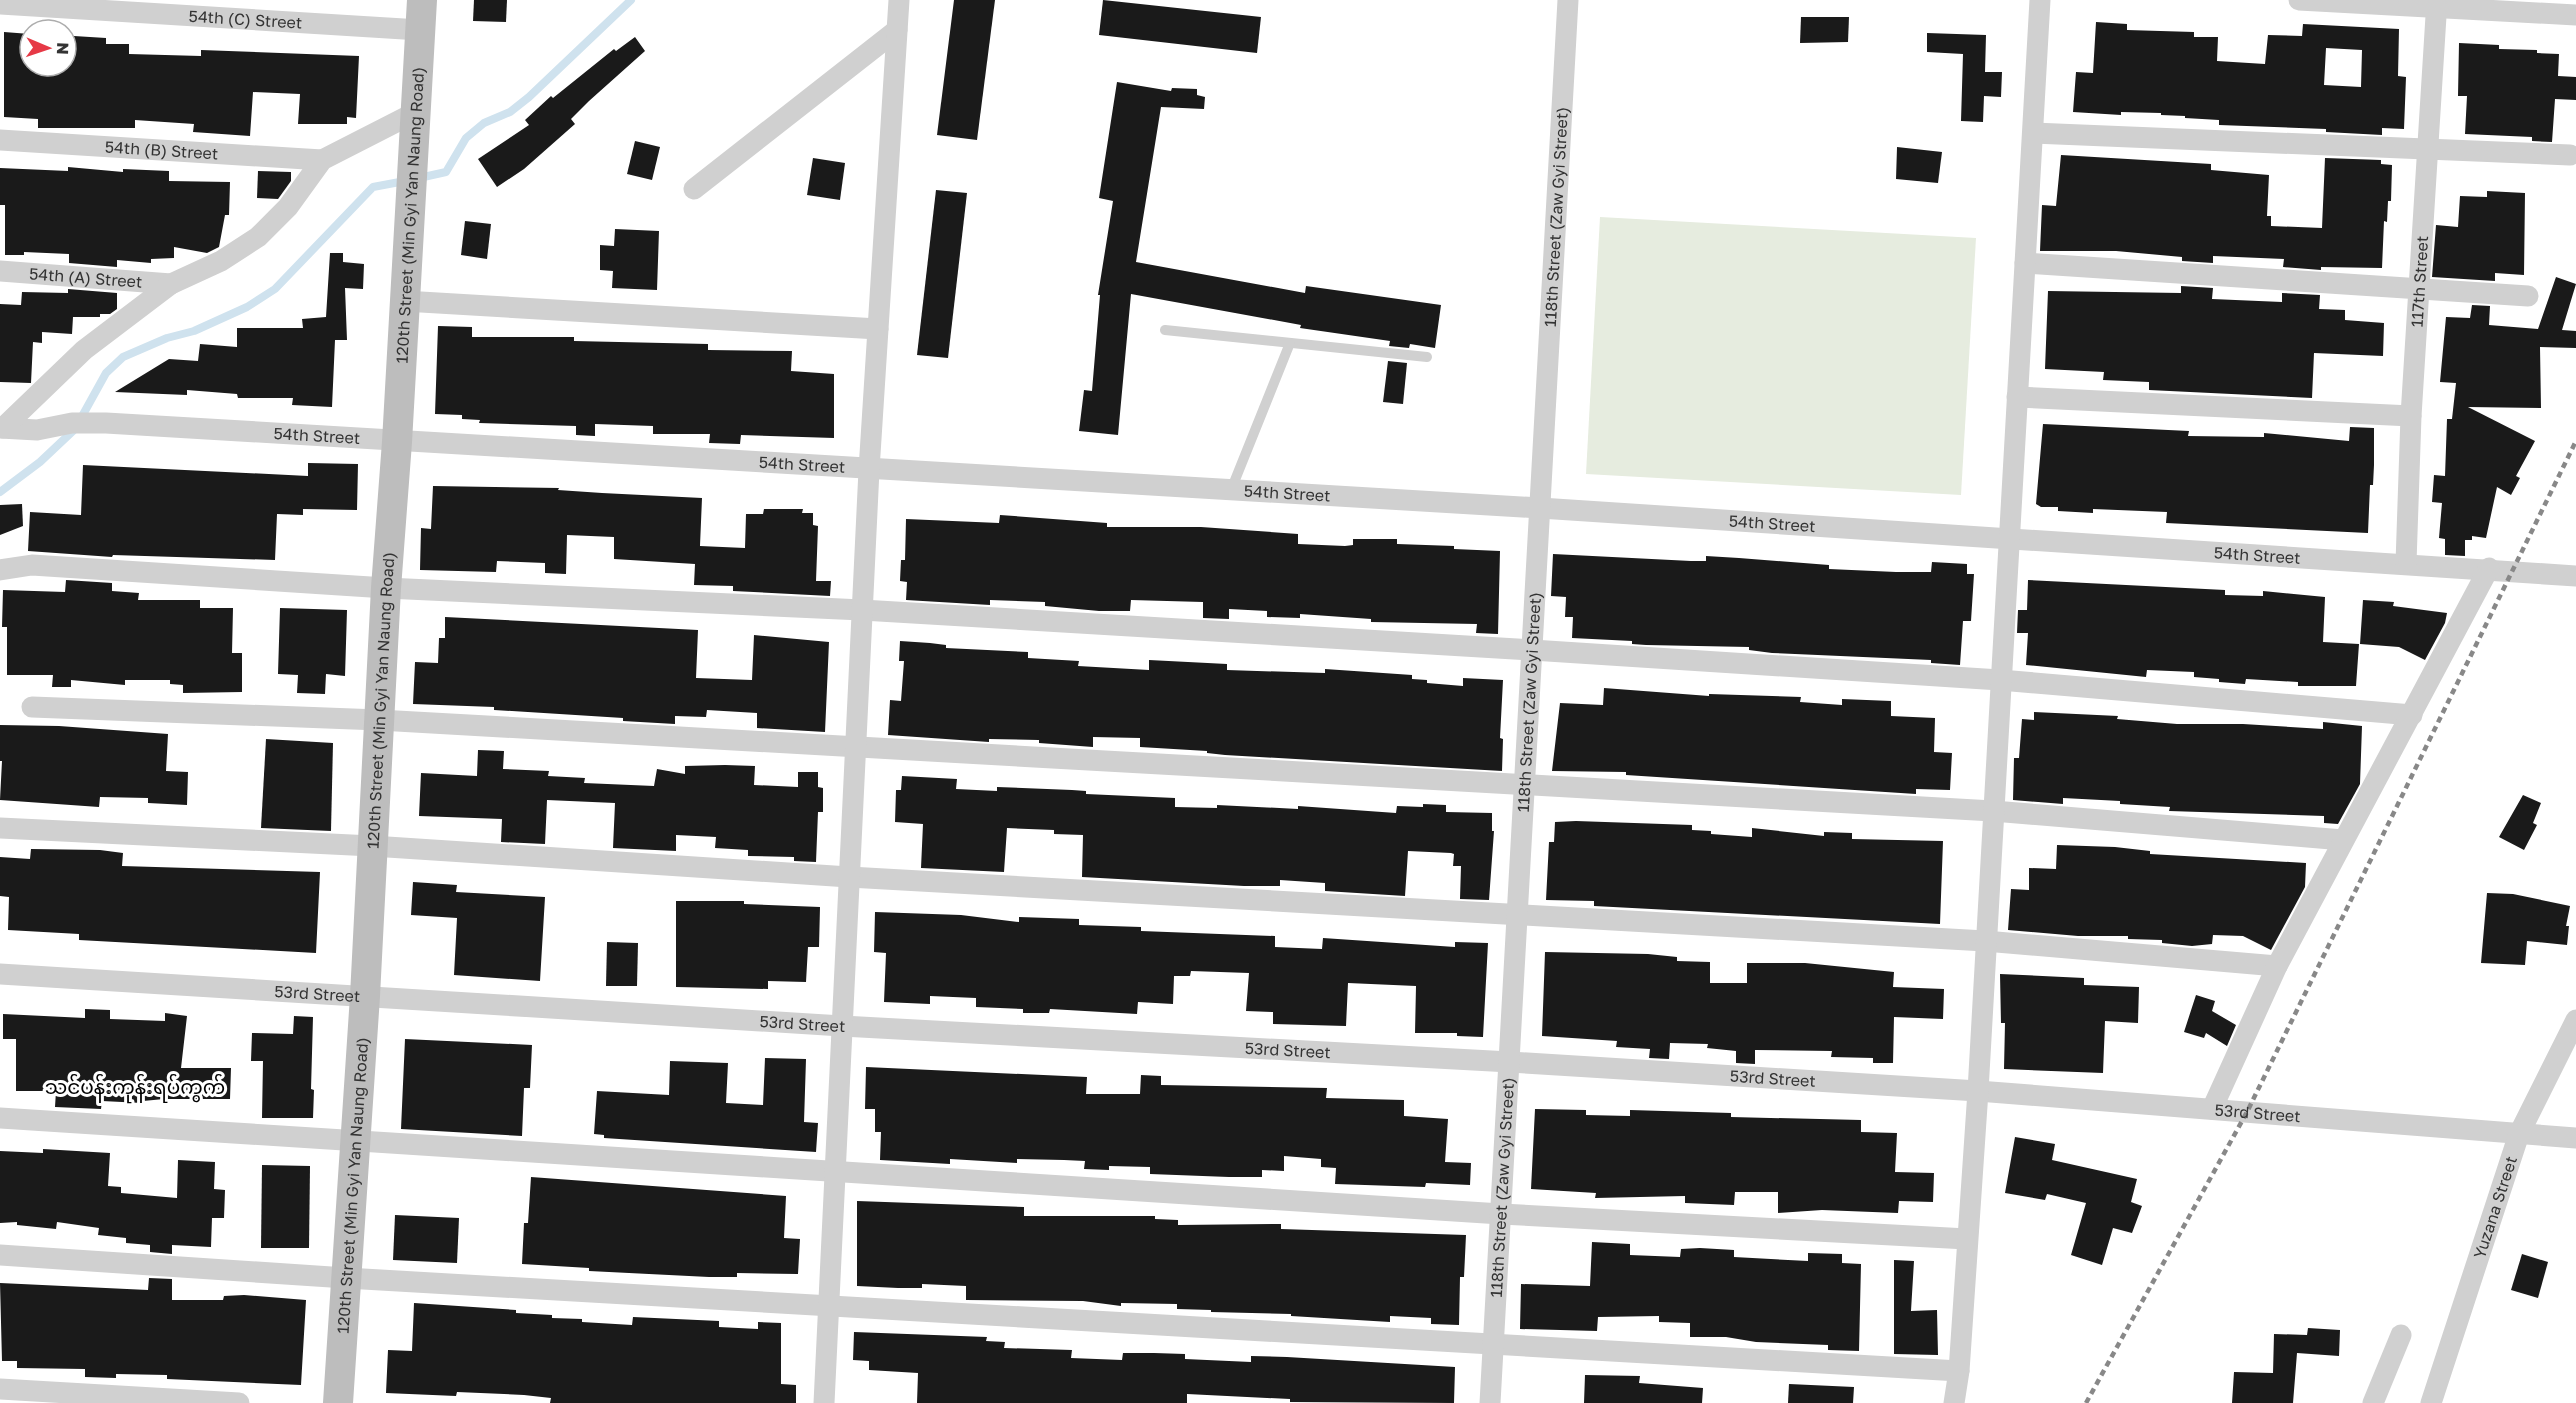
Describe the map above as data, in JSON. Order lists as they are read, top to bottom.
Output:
{
  "streets": {
    "main road": ["120th Street (Min Gyi Yan Naung Road)"],
    "street": [
      "54th (C) Street",
      "54th (B) Street",
      "118th Street (Zaw Gyi Street)",
      "54th (A) Street",
      "117th Street",
      "54th Street",
      "53rd Street",
      "Yuzana Street"
    ]
  },
  "crossings": [
    ["54th (C) Street", "120th Street (Min Gyi Yan Naung Road)"],
    ["120th Street (Min Gyi Yan Naung Road)", "54th Street"],
    ["120th Street (Min Gyi Yan Naung Road)", "53rd Street"],
    ["118th Street (Zaw Gyi Street)", "54th Street"],
    ["118th Street (Zaw Gyi Street)", "53rd Street"],
    ["117th Street", "54th Street"],
    ["53rd Street", "Yuzana Street"]
  ],
  "districts": ["သင်ပန်းကုန်းရပ်ကွက်"],
  "north": "right"
}
